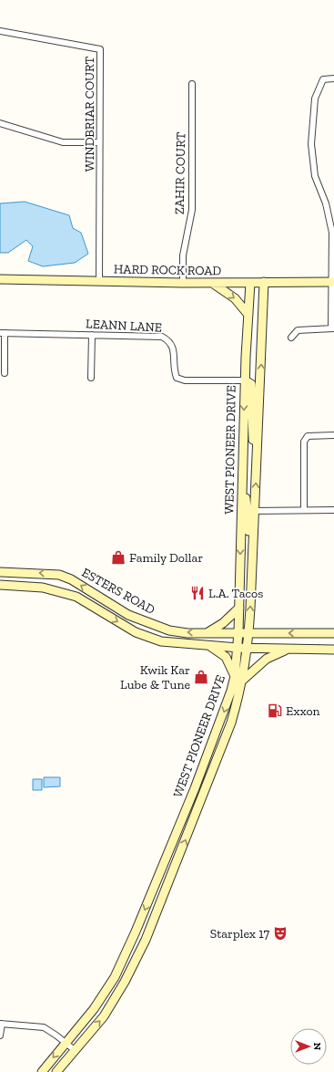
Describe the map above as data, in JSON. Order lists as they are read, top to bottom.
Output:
{
  "streets": {
    "main road": ["HARD ROCK ROAD", "WEST PIONEER DRIVE", "ESTERS ROAD"],
    "street": ["WINDBRIAR COURT", "ZAHIR COURT", "LEANN LANE"]
  },
  "crossings": [
    ["WINDBRIAR COURT", "HARD ROCK ROAD"],
    ["ZAHIR COURT", "HARD ROCK ROAD"],
    ["HARD ROCK ROAD", "WEST PIONEER DRIVE"],
    ["LEANN LANE", "WEST PIONEER DRIVE"],
    ["WEST PIONEER DRIVE", "ESTERS ROAD"]
  ],
  "places": {
    "shop": ["Family Dollar", "Kwik Kar Lube & Tune"],
    "restaurant": ["L.A. Tacos"],
    "fuel station": ["Exxon"],
    "theatre": ["Starplex 17"]
  },
  "north": "right"
}
